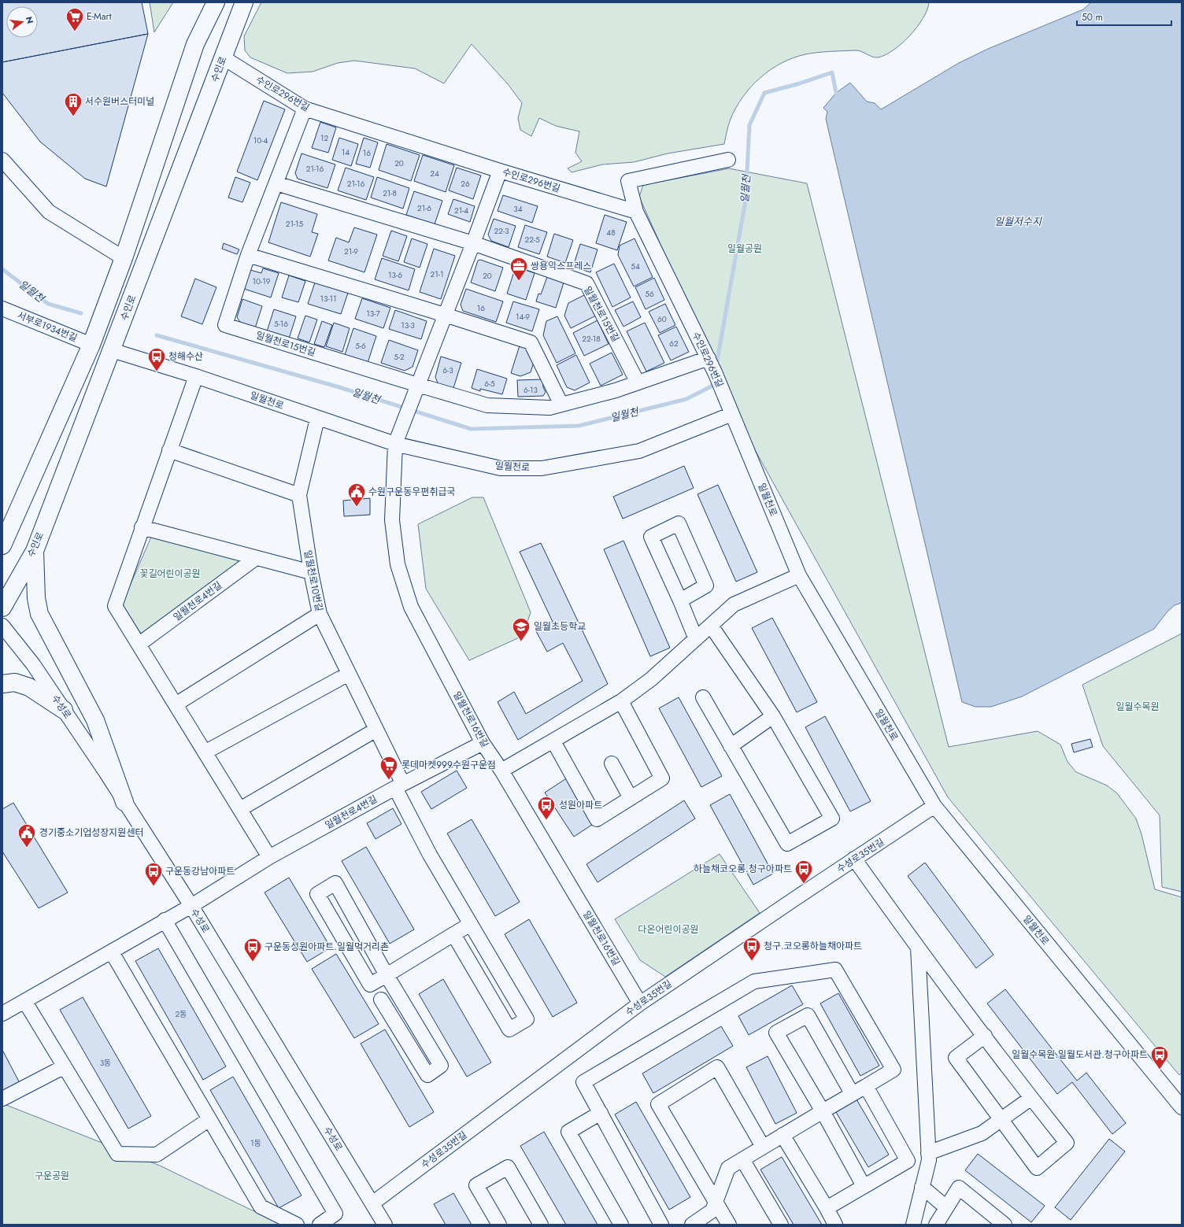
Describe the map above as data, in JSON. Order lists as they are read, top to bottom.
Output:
{
  "streets": {
    "main road": ["수인로"],
    "street": [
      "수인로296번길",
      "일월천로15번길",
      "서부로1934번길",
      "일월천로",
      "일월천로10번길",
      "일월천로4번길",
      "수성로",
      "일월천로16번길",
      "수성로35번길"
    ]
  },
  "crossings": [
    ["수인로", "수인로296번길"],
    ["수인로", "일월천로"],
    ["수인로296번길", "일월천로15번길"],
    ["수인로296번길", "일월천로"],
    ["일월천로", "일월천로10번길"],
    ["일월천로", "일월천로16번길"],
    ["일월천로", "수성로35번길"],
    ["일월천로10번길", "일월천로4번길"],
    ["일월천로4번길", "수성로"],
    ["일월천로4번길", "일월천로16번길"],
    ["수성로", "수성로35번길"],
    ["일월천로16번길", "수성로35번길"]
  ],
  "water": ["일월천", "일월저수지"],
  "parks": [
    "일월공원",
    "꽃길어린이공원",
    "일월수목원",
    "다온어린이공원",
    "구운공원"
  ],
  "places": {
    "supermarket": ["E-Mart", "롯데마켓999수원구운점"],
    "building": ["서수원버스터미널"],
    "office": ["쌍용익스프레스"],
    "bus stop": [
      "청해수산",
      "성원아파트",
      "하늘채코오롱.청구아파트",
      "구운동강남아파트",
      "청구.코오롱하늘채아파트",
      "구운동성원아파트.일월먹거리촌",
      "일월수목원.일월도서관.청구아파트"
    ],
    "public building": ["수원구운동우편취급국", "경기중소기업성장지원센터"],
    "school or university": ["일월초등학교"]
  },
  "house_numbers": [
    "12",
    "10-4",
    "14",
    "16",
    "20",
    "21-16",
    "24",
    "21-16",
    "26",
    "21-8",
    "21-6",
    "34",
    "21-4",
    "21-15",
    "22-3",
    "48",
    "22-5",
    "21-9",
    "54",
    "21-1",
    "13-6",
    "20",
    "10-19",
    "56",
    "13-11",
    "16",
    "13-7",
    "14-9",
    "60",
    "5-16",
    "13-3",
    "22-18",
    "62",
    "5-6",
    "5-2",
    "6-3",
    "6-5",
    "6-13",
    "2동",
    "3동",
    "1동"
  ],
  "scale_bar": "50 m",
  "north": "right"
}
